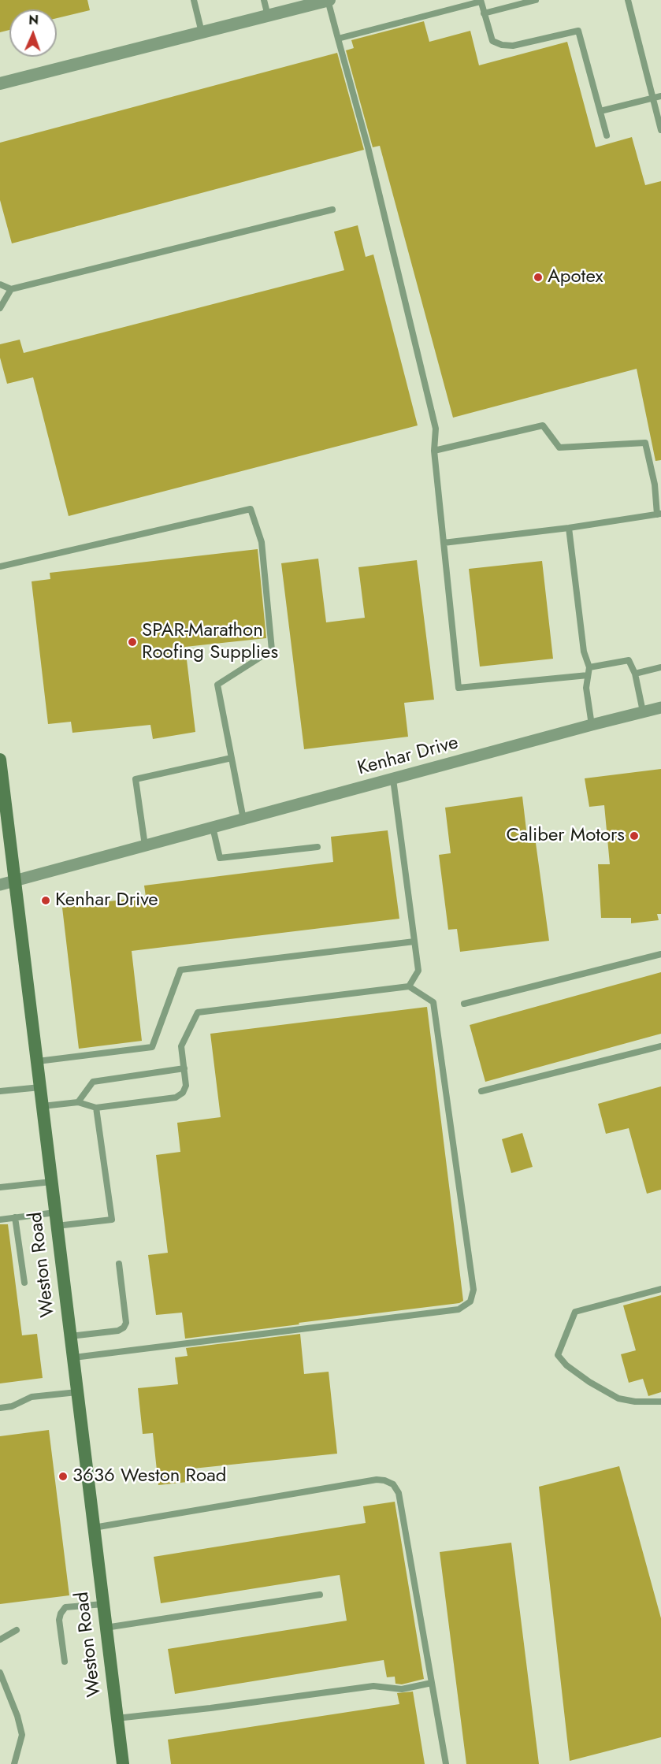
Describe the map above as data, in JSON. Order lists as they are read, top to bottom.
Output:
{
  "streets": {
    "main road": ["Weston Road"],
    "street": ["Kenhar Drive"]
  },
  "crossings": [
    ["Kenhar Drive", "Weston Road"]
  ],
  "places": [
    "Apotex",
    "SPAR-Marathon Roofing Supplies",
    "Caliber Motors",
    "Kenhar Drive",
    "3636 Weston Road"
  ],
  "north": "top"
}
